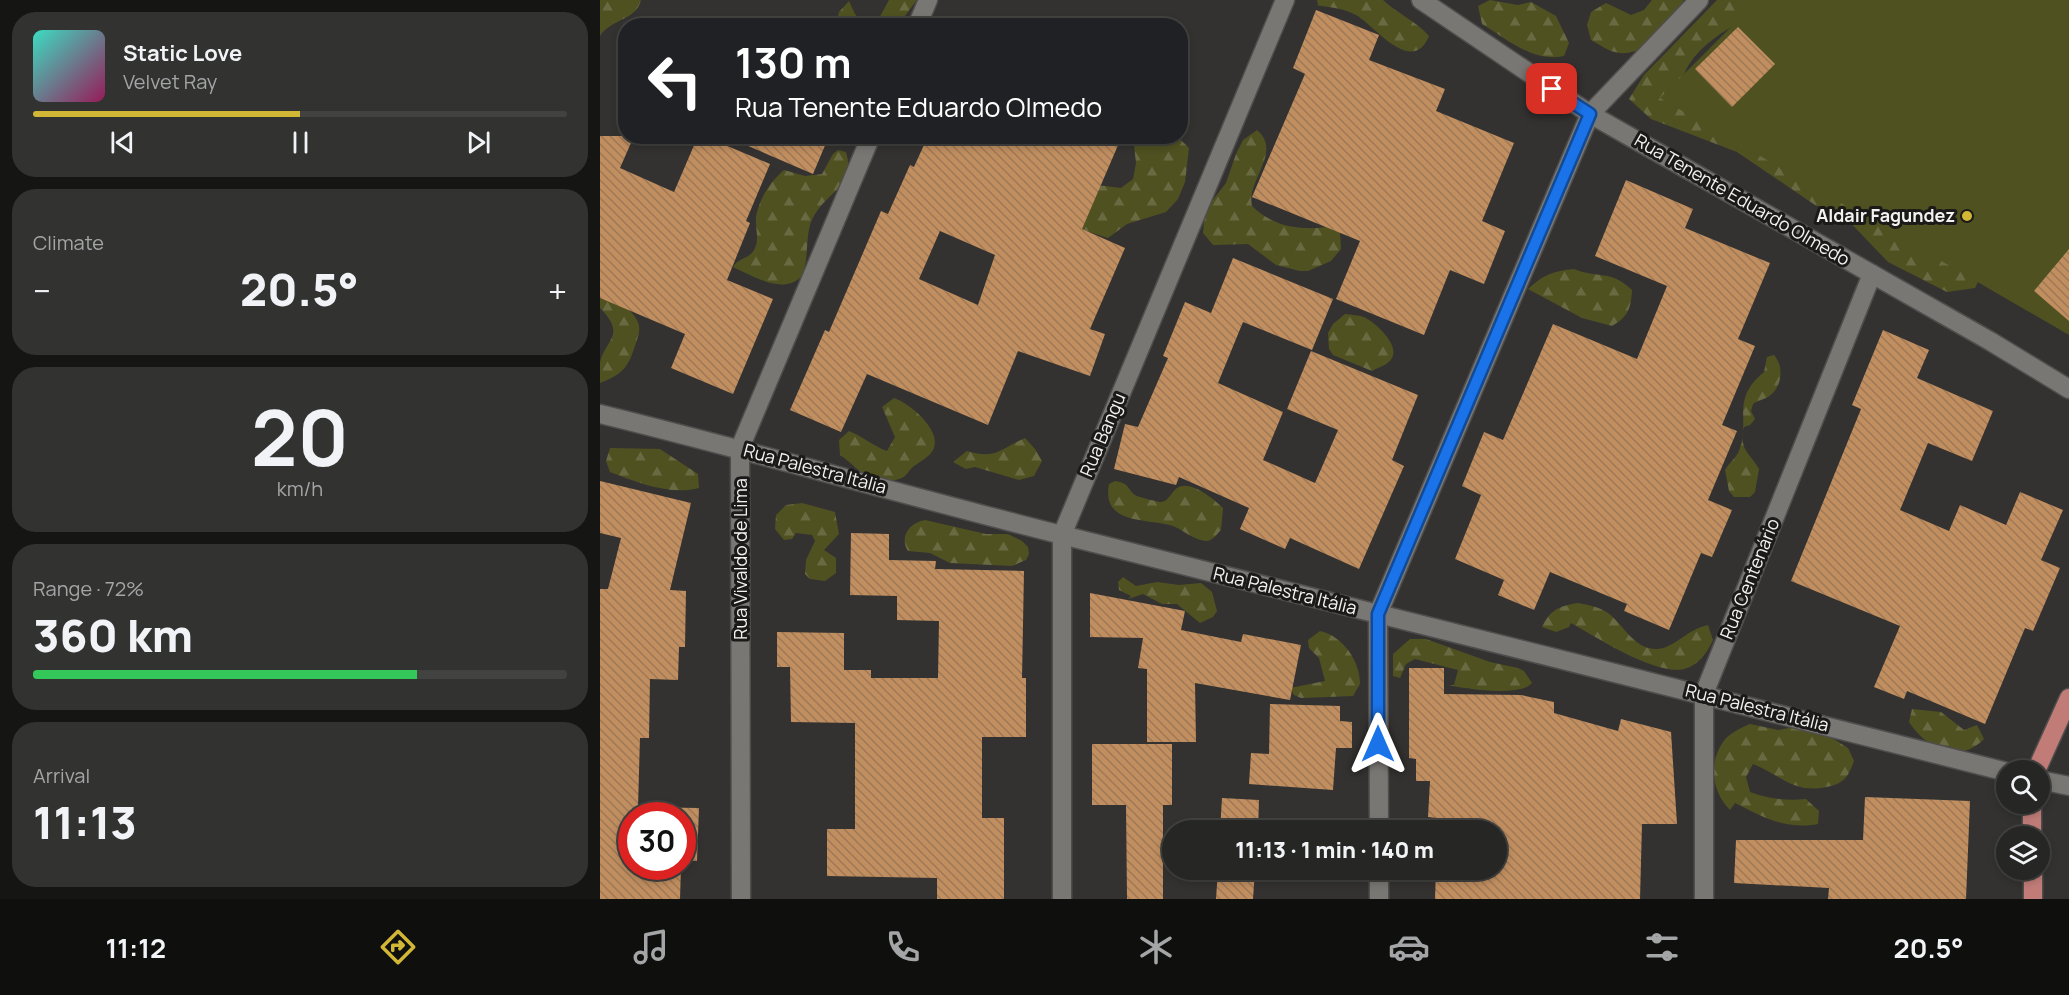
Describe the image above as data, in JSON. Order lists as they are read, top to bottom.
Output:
{
  "streets": {
    "street": [
      "Rua Tenente Eduardo Olmedo",
      "Rua Bangu",
      "Rua Palestra Itália",
      "Rua Vivaldo de Lima",
      "Rua Centenário"
    ]
  },
  "crossings": [
    ["Rua Tenente Eduardo Olmedo", "Rua Centenário"],
    ["Rua Bangu", "Rua Palestra Itália"],
    ["Rua Palestra Itália", "Rua Vivaldo de Lima"],
    ["Rua Palestra Itália", "Rua Centenário"]
  ],
  "places": ["Aldair Fagundez"],
  "page": {
    "turn": ["130 m", "Rua Tenente Eduardo Olmedo"],
    "song": ["Static Love", "Velvet Ray"],
    "tile": [
      "Climate",
      ["20", "km/h"],
      ["Range · 72%", "360 km"],
      ["Arrival", "11:13"]
    ],
    "heat": ["−", "20.5°", "+"],
    "limit": "30",
    "trip": "11:13 · 1 min · 140 m",
    "tabs": ["11:12", "20.5°"]
  }
}
